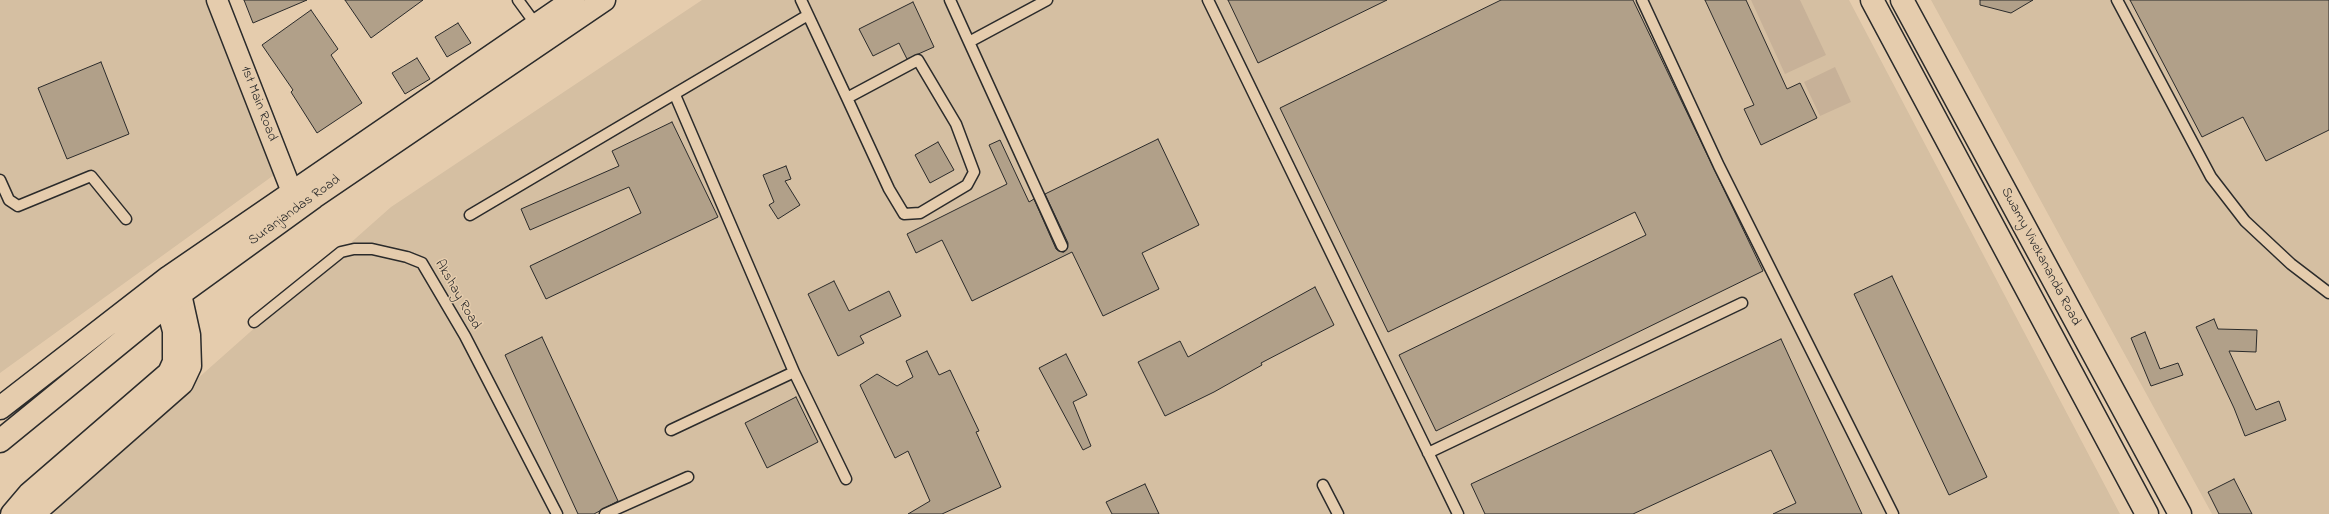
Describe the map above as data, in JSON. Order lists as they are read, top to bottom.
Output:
{
  "streets": {
    "main road": ["Suranjandas Road", "Swamy Vivekananda Road"],
    "street": ["1st Main Road"],
    "lane": ["Akshay Road"]
  },
  "crossings": [
    ["1st Main Road", "Suranjandas Road"]
  ]
}
